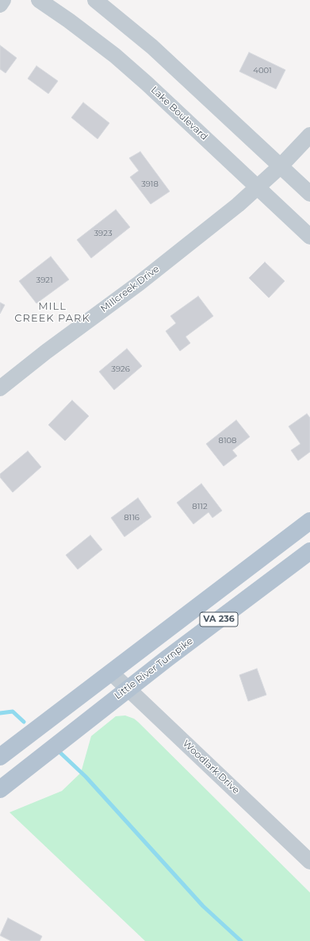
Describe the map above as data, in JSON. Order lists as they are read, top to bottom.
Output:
{
  "streets": {
    "main road": ["VA 236", "Little River Turnpike"],
    "street": ["Lake Boulevard", "Millcreek Drive", "Woodlark Drive"]
  },
  "crossings": [
    ["Lake Boulevard", "Millcreek Drive"],
    ["VA 236", "Woodlark Drive"],
    ["Little River Turnpike", "Woodlark Drive"]
  ],
  "districts": ["MILL CREEK PARK"],
  "house_numbers": [
    "4001",
    "3918",
    "3923",
    "3921",
    "3926",
    "8108",
    "8112",
    "8116"
  ]
}
